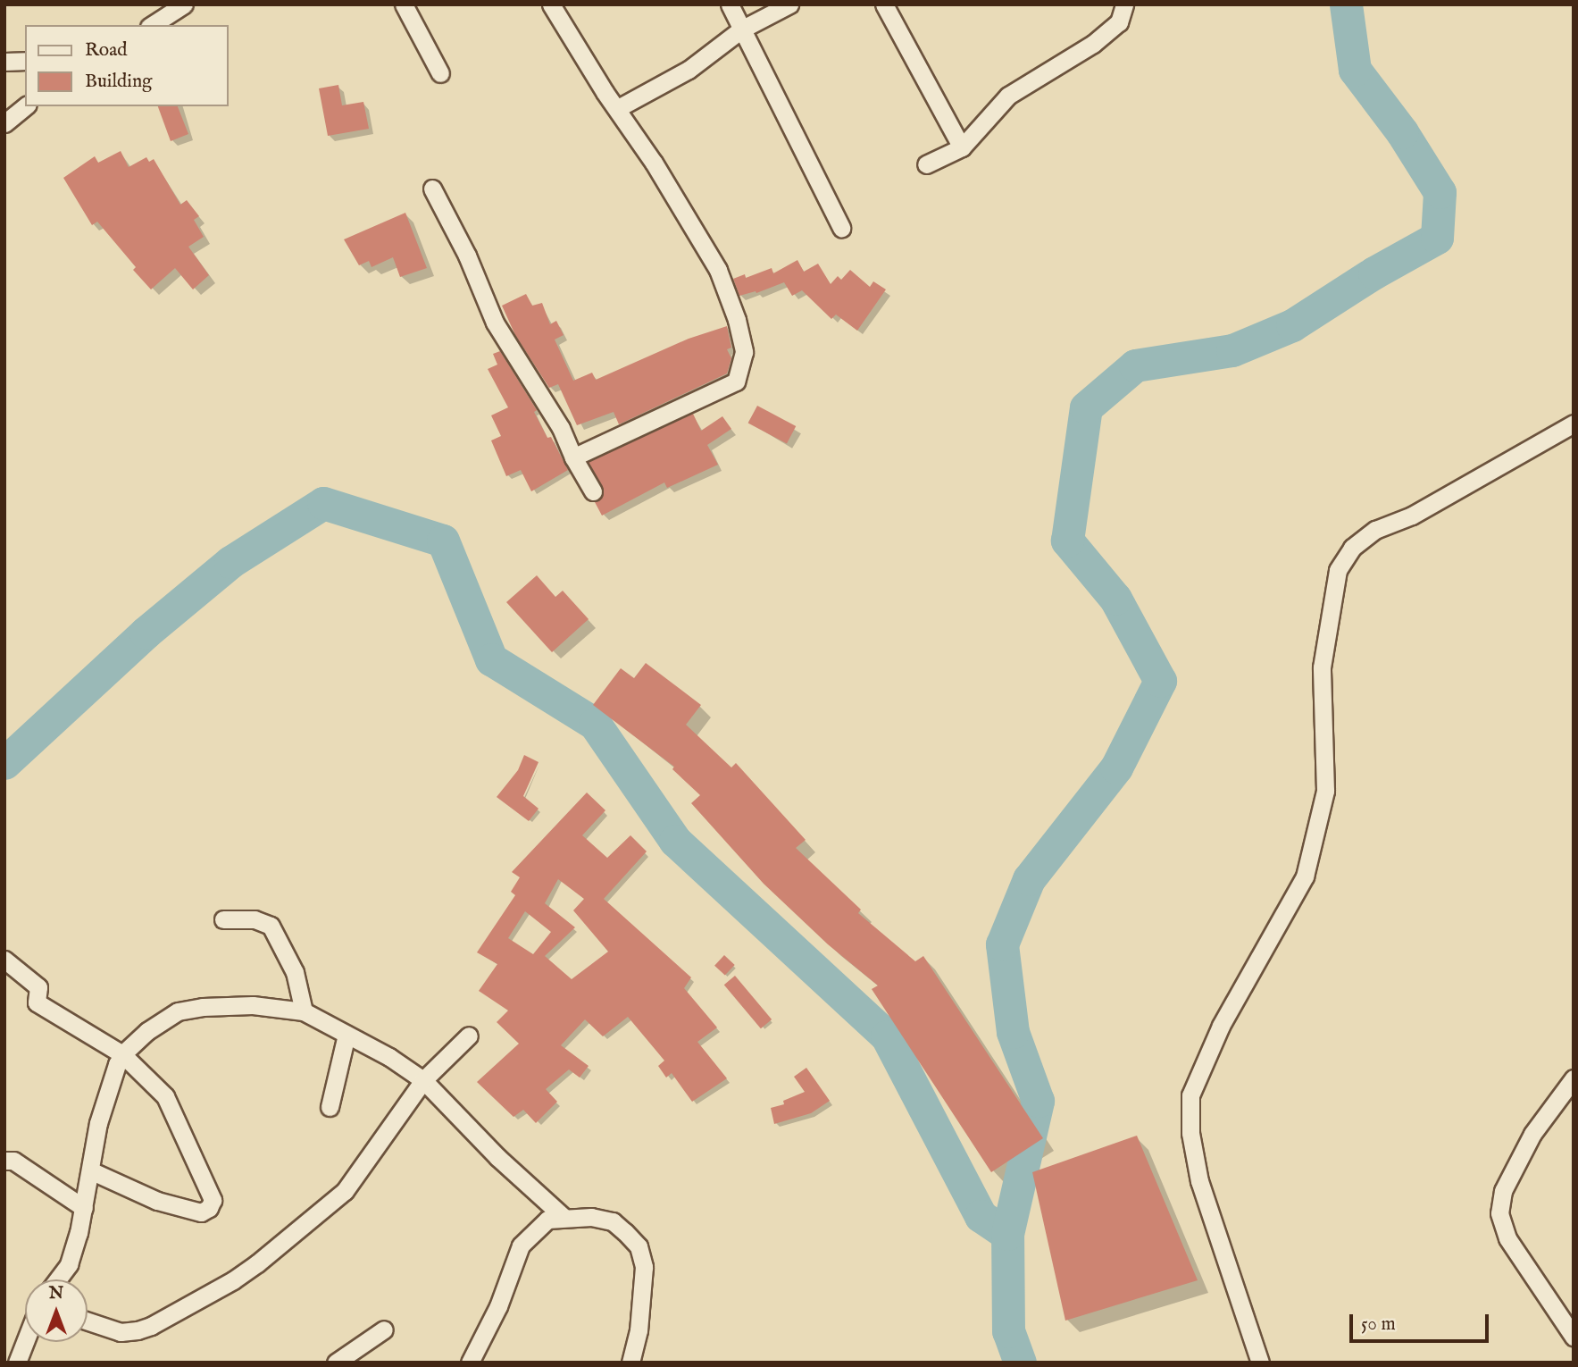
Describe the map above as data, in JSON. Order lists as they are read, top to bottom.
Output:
{
  "legend": ["Road", "Building"],
  "scale_bar": "50 m",
  "north": "top"
}
